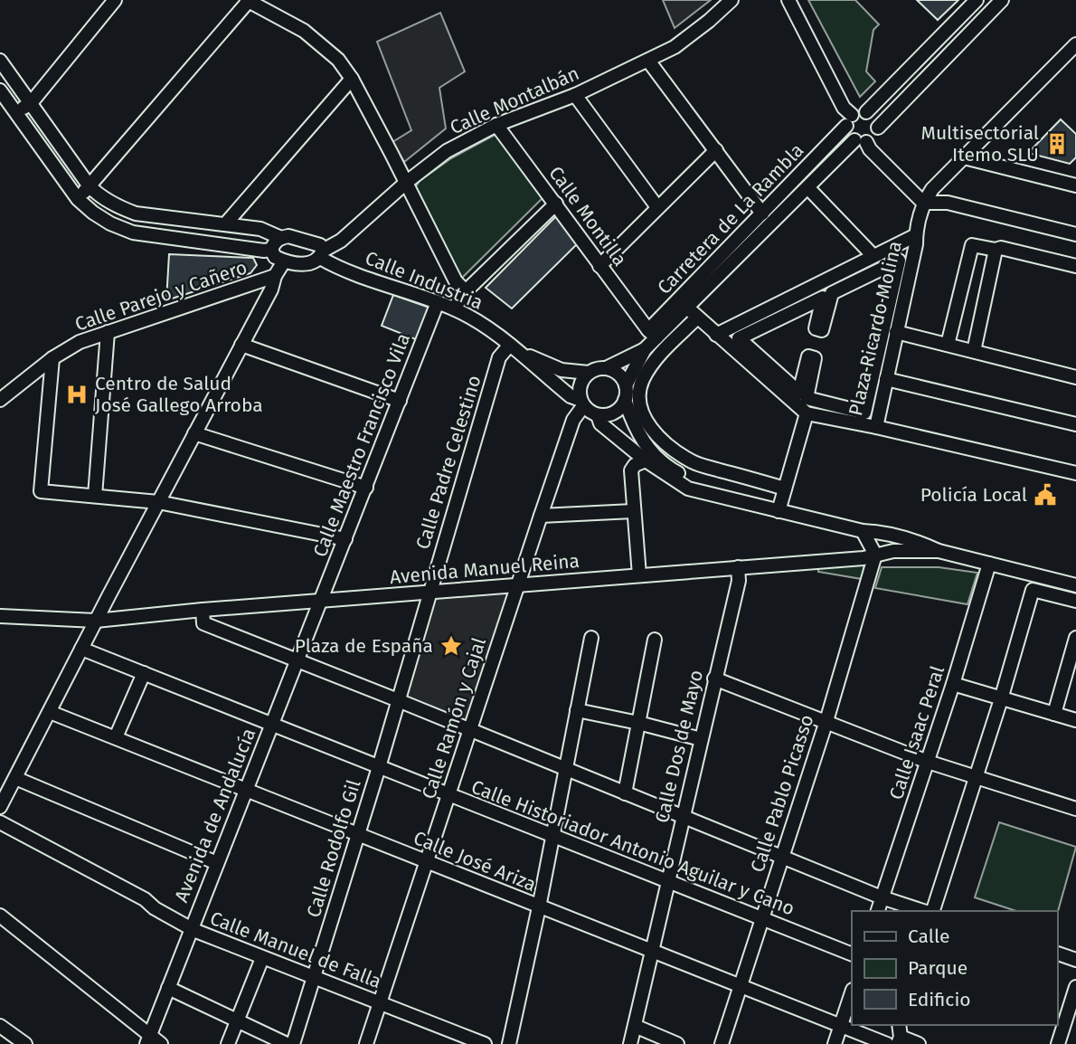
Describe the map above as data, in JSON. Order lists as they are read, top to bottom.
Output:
{
  "streets": {
    "street": [
      "Calle Montalbán",
      "Calle Montilla",
      "Carretera de La Rambla",
      "Calle Industria",
      "Calle Parejo y Cañero",
      "Plaza Ricardo Molina",
      "Calle Maestro Francisco Vila",
      "Calle Padre Celestino",
      "Avenida Manuel Reina",
      "Calle Ramón y Cajal",
      "Calle Isaac Peral",
      "Calle Dos de Mayo",
      "Calle Pablo Picasso",
      "Avenida de Andalucía",
      "Calle Historiador Antonio Aguilar y Cano",
      "Calle Rodolfo Gil",
      "Calle José Ariza",
      "Calle Manuel de Falla"
    ]
  },
  "crossings": [
    ["Calle Montalbán", "Calle Montilla"],
    ["Calle Montalbán", "Calle Industria"],
    ["Calle Montilla", "Carretera de La Rambla"],
    ["Carretera de La Rambla", "Calle Industria"],
    ["Carretera de La Rambla", "Plaza Ricardo Molina"],
    ["Carretera de La Rambla", "Calle Ramón y Cajal"],
    ["Calle Industria", "Calle Maestro Francisco Vila"],
    ["Calle Industria", "Calle Padre Celestino"],
    ["Calle Industria", "Calle Ramón y Cajal"],
    ["Calle Maestro Francisco Vila", "Avenida Manuel Reina"],
    ["Calle Maestro Francisco Vila", "Avenida de Andalucía"],
    ["Calle Padre Celestino", "Avenida Manuel Reina"],
    ["Avenida Manuel Reina", "Calle Ramón y Cajal"],
    ["Avenida Manuel Reina", "Calle Dos de Mayo"],
    ["Avenida Manuel Reina", "Calle Pablo Picasso"],
    ["Avenida Manuel Reina", "Avenida de Andalucía"],
    ["Calle Ramón y Cajal", "Calle Historiador Antonio Aguilar y Cano"],
    ["Calle Ramón y Cajal", "Calle José Ariza"],
    ["Calle Ramón y Cajal", "Calle Manuel de Falla"],
    ["Calle Dos de Mayo", "Calle Historiador Antonio Aguilar y Cano"],
    ["Calle Dos de Mayo", "Calle José Ariza"],
    ["Calle Pablo Picasso", "Calle Historiador Antonio Aguilar y Cano"],
    ["Calle Pablo Picasso", "Calle José Ariza"],
    ["Avenida de Andalucía", "Calle Historiador Antonio Aguilar y Cano"],
    ["Avenida de Andalucía", "Calle José Ariza"],
    ["Avenida de Andalucía", "Calle Manuel de Falla"],
    ["Calle Historiador Antonio Aguilar y Cano", "Calle Rodolfo Gil"],
    ["Calle Rodolfo Gil", "Calle José Ariza"],
    ["Calle Rodolfo Gil", "Calle Manuel de Falla"]
  ],
  "places": {
    "building": ["Multisectorial Itemo SLU"],
    "hospital": ["Centro de Salud José Gallego Arroba"],
    "public building": ["Policía Local"],
    "place": ["Plaza de España"]
  },
  "legend": ["Calle", "Parque", "Edificio"]
}
